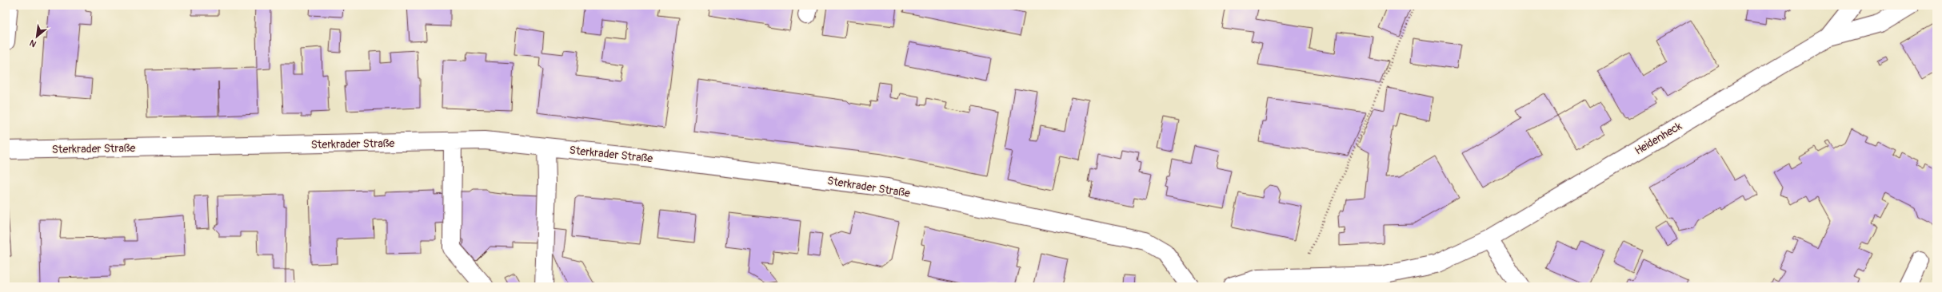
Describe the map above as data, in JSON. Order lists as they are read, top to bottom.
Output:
{
  "streets": {
    "street": ["Heidenheck", "Sterkrader Straße"]
  },
  "north": "bottom left"
}
